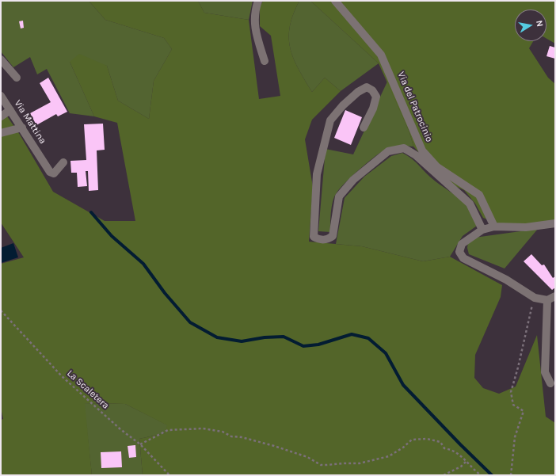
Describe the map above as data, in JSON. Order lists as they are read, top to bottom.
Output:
{
  "streets": {
    "street": ["Via del Patrocinio", "Via Mattina"],
    "path": ["La Scaletera"]
  },
  "north": "right"
}
